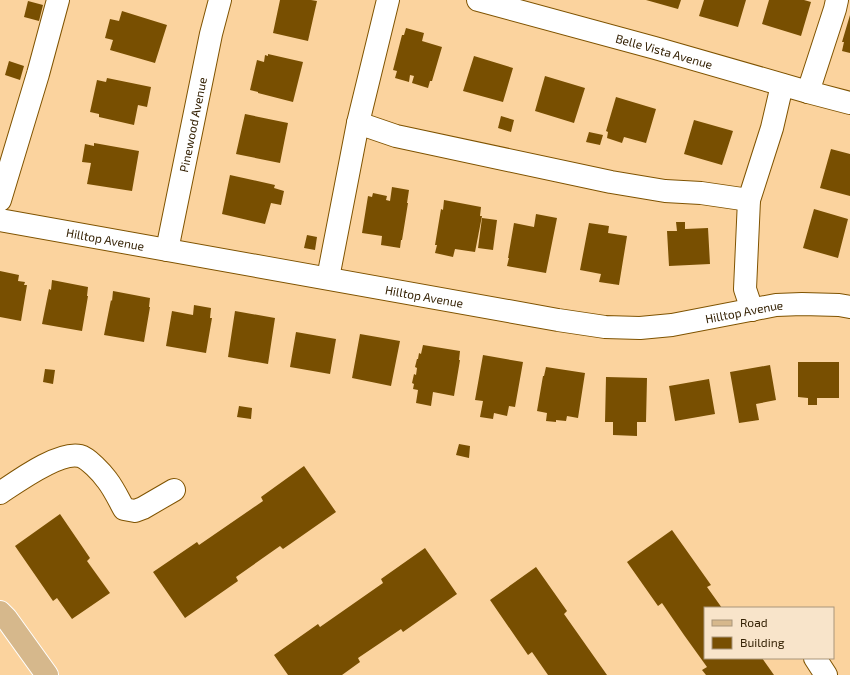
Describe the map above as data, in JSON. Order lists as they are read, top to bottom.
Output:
{
  "streets": {
    "street": ["Belle Vista Avenue", "Pinewood Avenue", "Hilltop Avenue"]
  },
  "crossings": [
    ["Pinewood Avenue", "Hilltop Avenue"]
  ],
  "legend": ["Road", "Building"]
}
